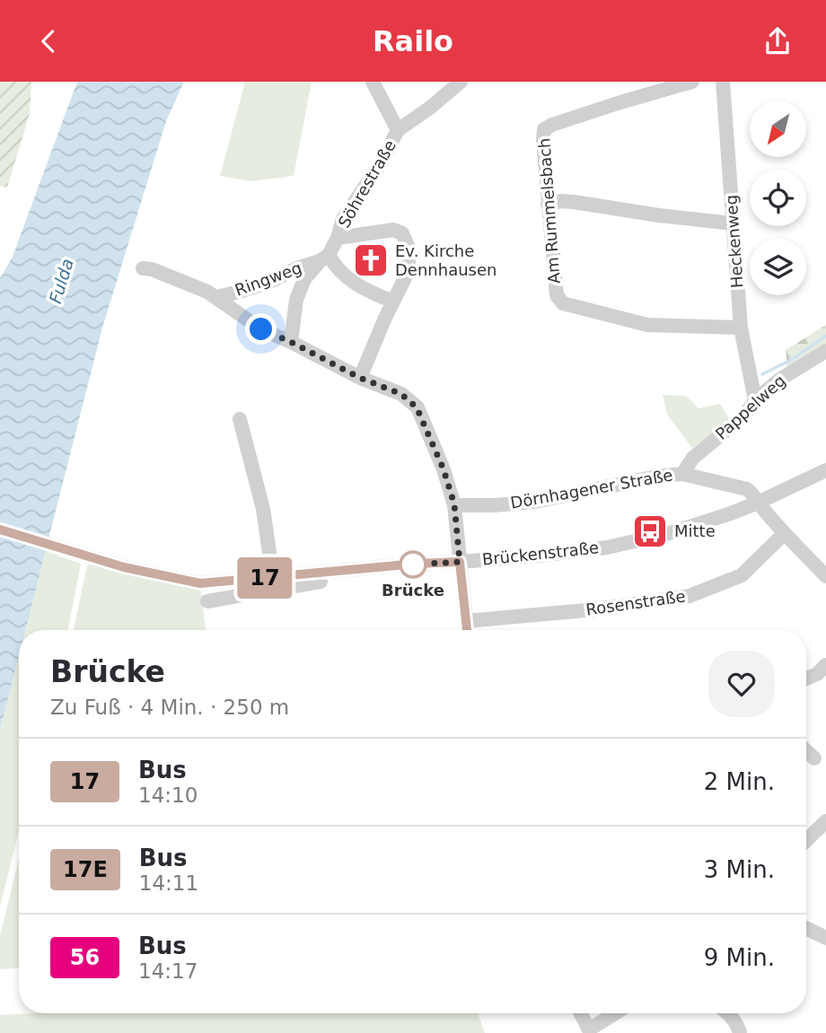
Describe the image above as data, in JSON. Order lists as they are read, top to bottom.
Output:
{
  "streets": {
    "street": [
      "Söhrestraße",
      "Am Rummelsbach",
      "Heckenweg",
      "Ringweg",
      "Pappelweg",
      "Dörnhagener Straße",
      "Brückenstraße",
      "Rosenstraße"
    ]
  },
  "crossings": [
    ["Söhrestraße", "Ringweg"],
    ["Am Rummelsbach", "Heckenweg"],
    ["Heckenweg", "Pappelweg"],
    ["Pappelweg", "Dörnhagener Straße"],
    ["Dörnhagener Straße", "Brückenstraße"],
    ["Dörnhagener Straße", "Rosenstraße"]
  ],
  "water": ["Fulda"],
  "places": {
    "church": ["Ev. Kirche Dennhausen"],
    "bus stop": ["Mitte"],
    "other": ["Brücke"]
  },
  "lines": ["bus line 17"],
  "north": "bottom left",
  "page": {
    "header": "Railo",
    "on_map": "17",
    "heading": ["Brücke", "Zu Fuß · 4 Min. · 250 m"],
    "list": [
      {
        "mark": "17",
        "name": "Bus",
        "note": "14:10",
        "value": "2 Min."
      },
      {
        "mark": "17E",
        "name": "Bus",
        "note": "14:11",
        "value": "3 Min."
      },
      {
        "mark": "56",
        "name": "Bus",
        "note": "14:17",
        "value": "9 Min."
      }
    ]
  }
}
